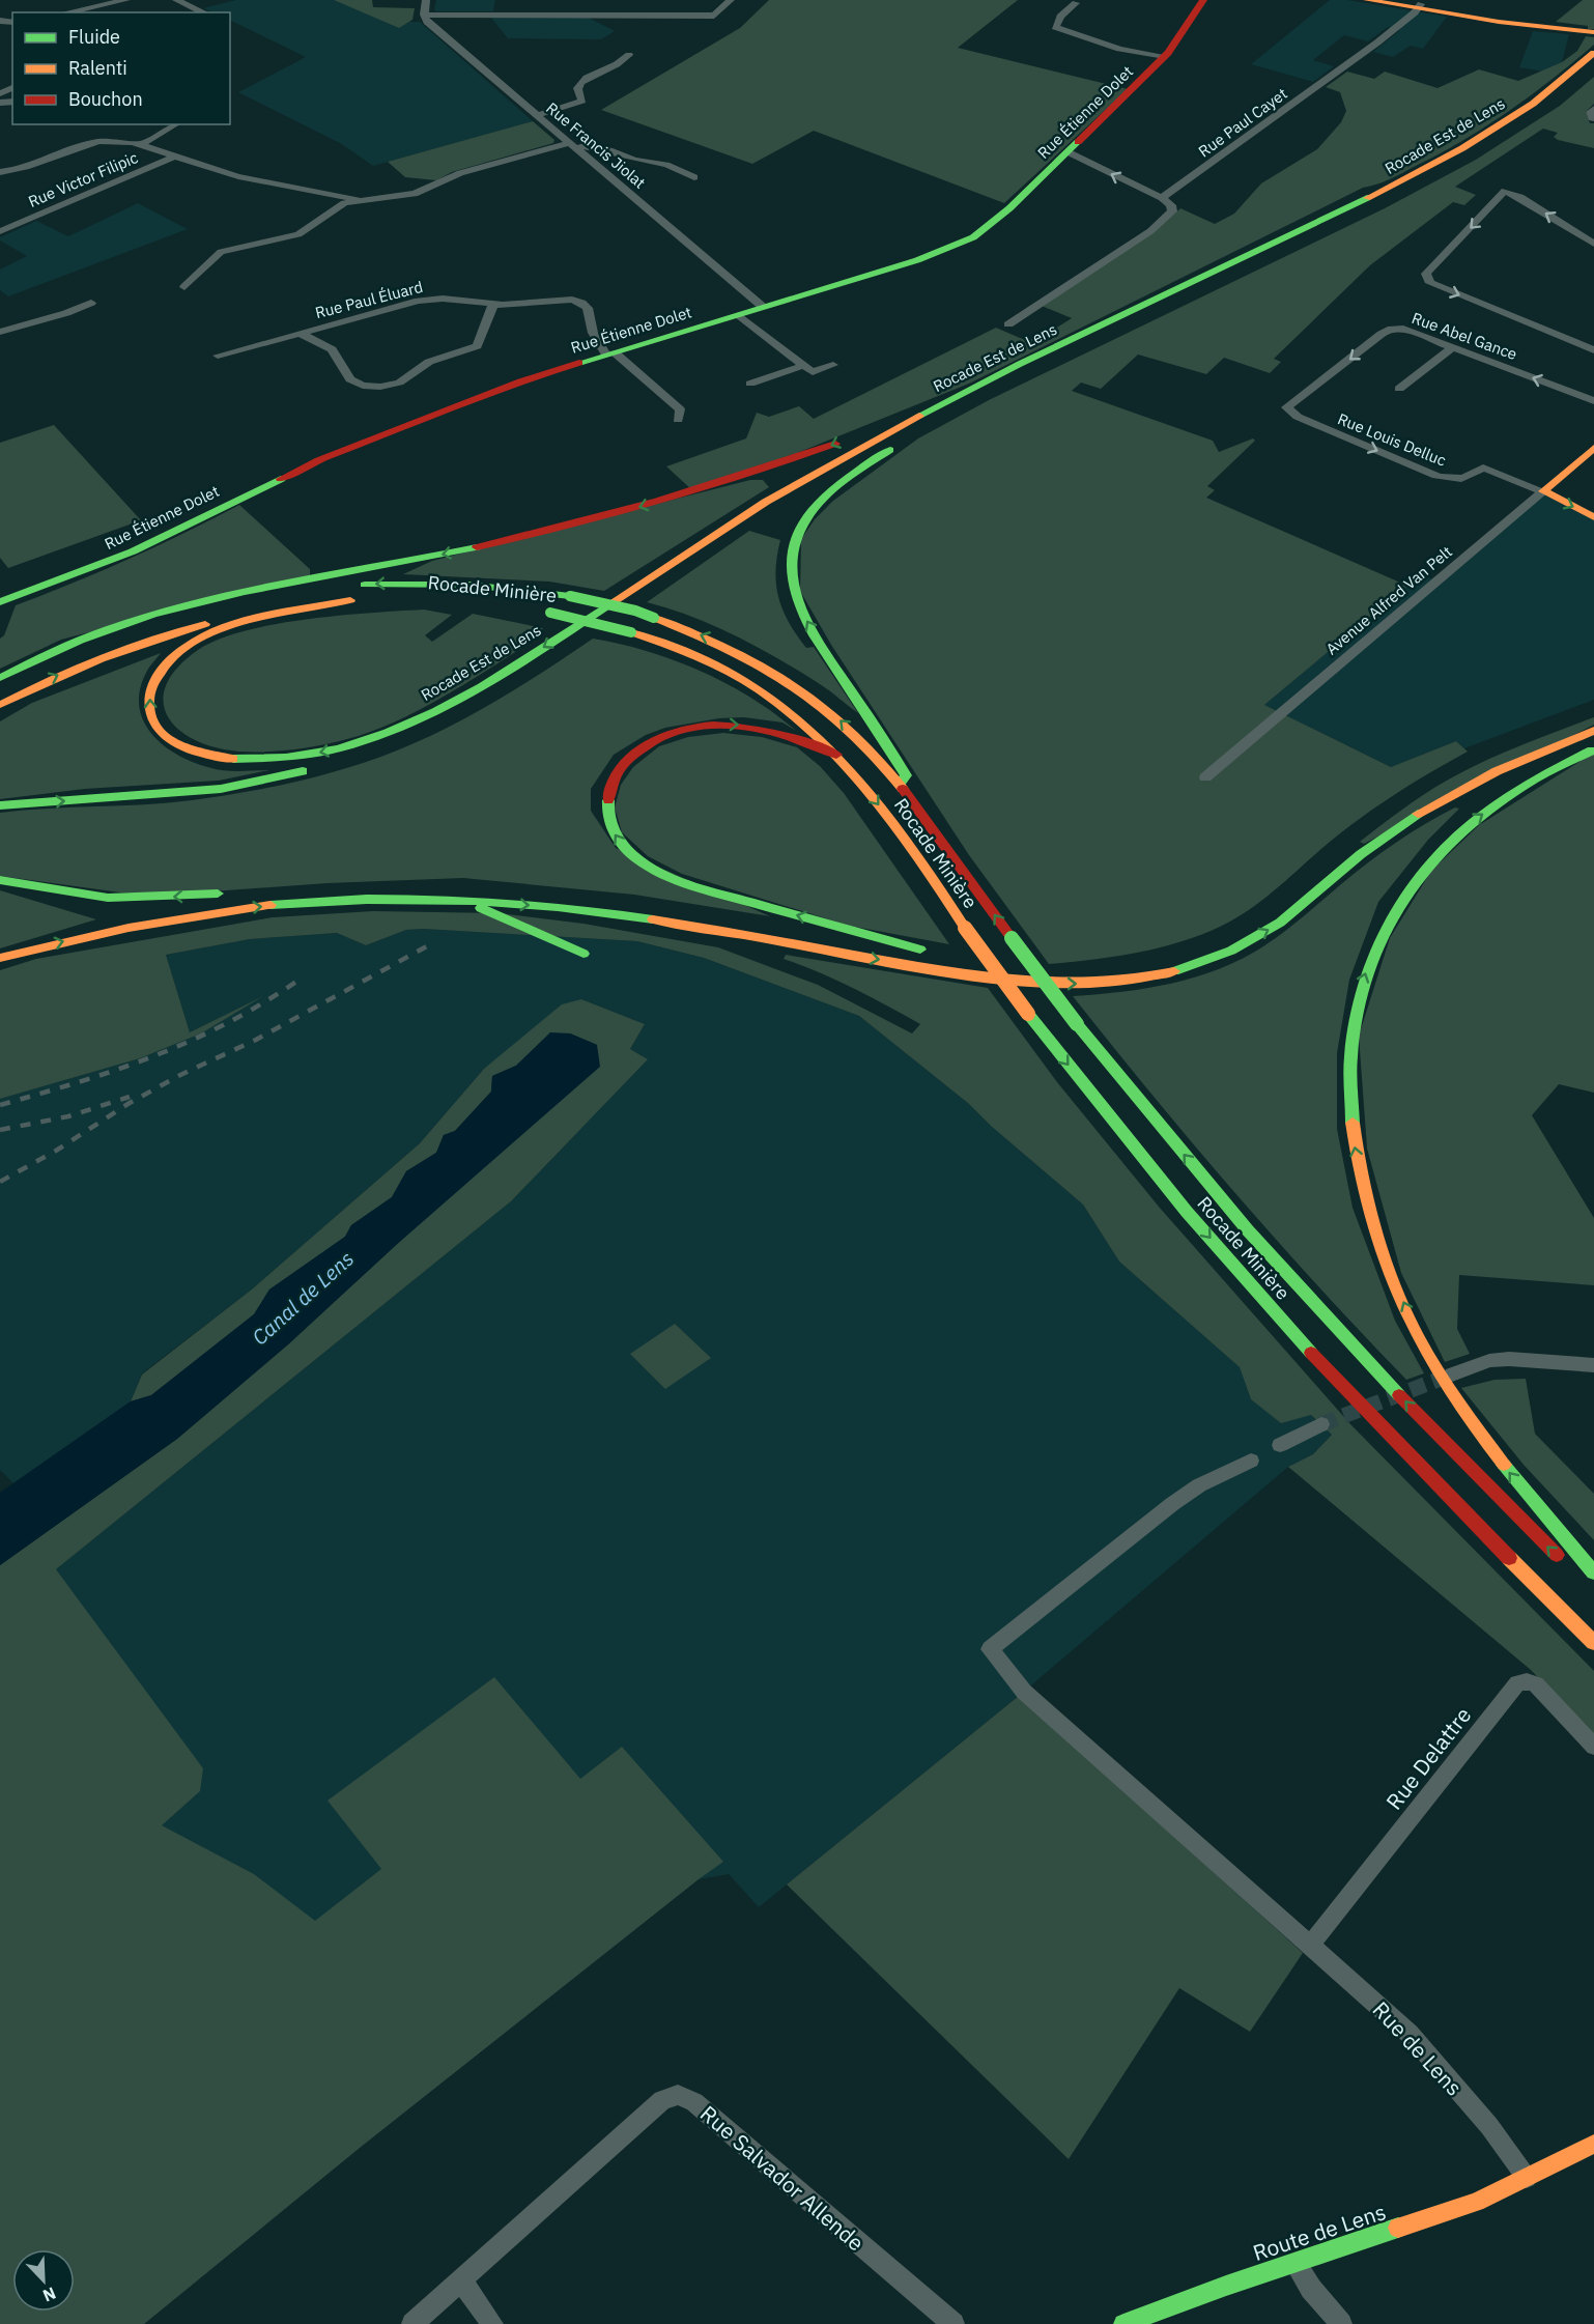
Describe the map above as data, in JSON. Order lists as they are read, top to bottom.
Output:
{
  "streets": {
    "main road": [
      "Rue Étienne Dolet",
      "Rocade Est de Lens",
      "Rocade Minière",
      "Avenue Alfred Van Pelt",
      "Route de Lens"
    ],
    "street": [
      "Rue Paul Cayet",
      "Rue Francis Jiolat",
      "Rue Victor Filipic",
      "Rue Paul Éluard",
      "Rue Abel Gance",
      "Rue Louis Delluc",
      "Rue Delattre",
      "Rue de Lens",
      "Rue Salvador Allende"
    ]
  },
  "crossings": [
    ["Rue Étienne Dolet", "Rue Francis Jiolat"],
    ["Rue Étienne Dolet", "Rue Paul Éluard"],
    ["Rue Abel Gance", "Rue Louis Delluc"],
    ["Rue Louis Delluc", "Avenue Alfred Van Pelt"],
    ["Rue Delattre", "Rue de Lens"],
    ["Rue de Lens", "Route de Lens"]
  ],
  "one_way": ["Rue Abel Gance", "Rue Louis Delluc"],
  "water": ["Canal de Lens"],
  "legend": ["Fluide", "Ralenti", "Bouchon"],
  "north": "bottom right"
}
